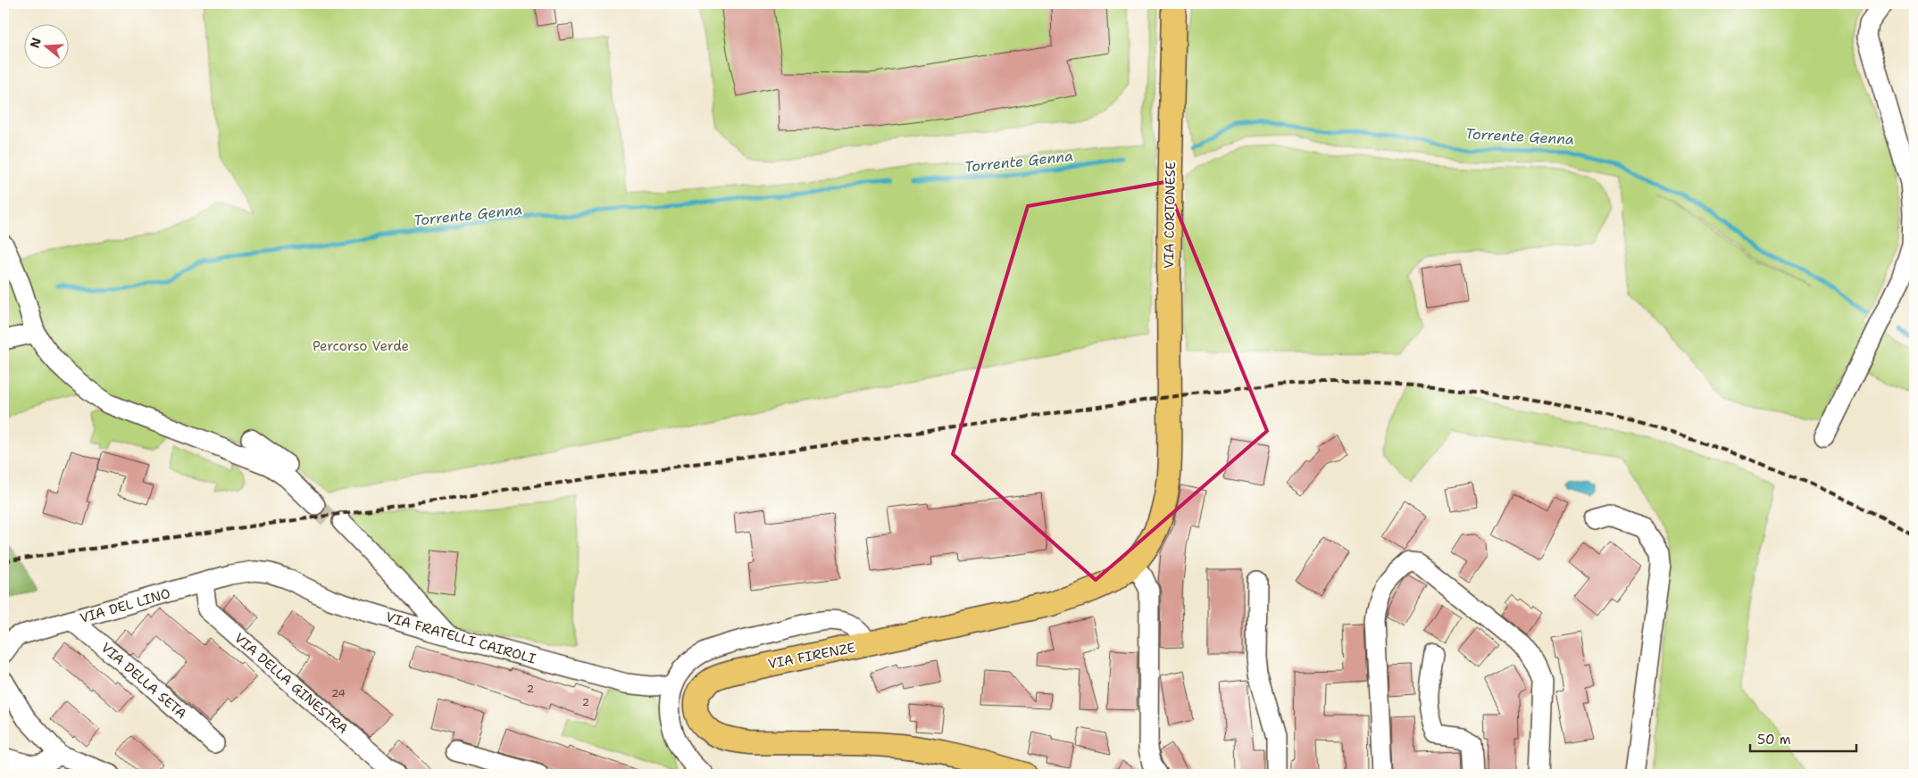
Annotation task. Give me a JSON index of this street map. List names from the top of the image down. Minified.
{"streets":{"main road":["VIA CORTONESE","VIA FIRENZE"],"street":["VIA DEL LINO","VIA FRATELLI CAIROLI","VIA DELLA SETA","VIA DELLA GINESTRA"]},"crossings":[["VIA CORTONESE","VIA FIRENZE"],["VIA DEL LINO","VIA FRATELLI CAIROLI"],["VIA DEL LINO","VIA DELLA SETA"],["VIA DEL LINO","VIA DELLA GINESTRA"]],"water":["Torrente Genna"],"parks":["Percorso Verde"],"house_numbers":["2","24","2"],"scale_bar":"50 m","north":"left"}
